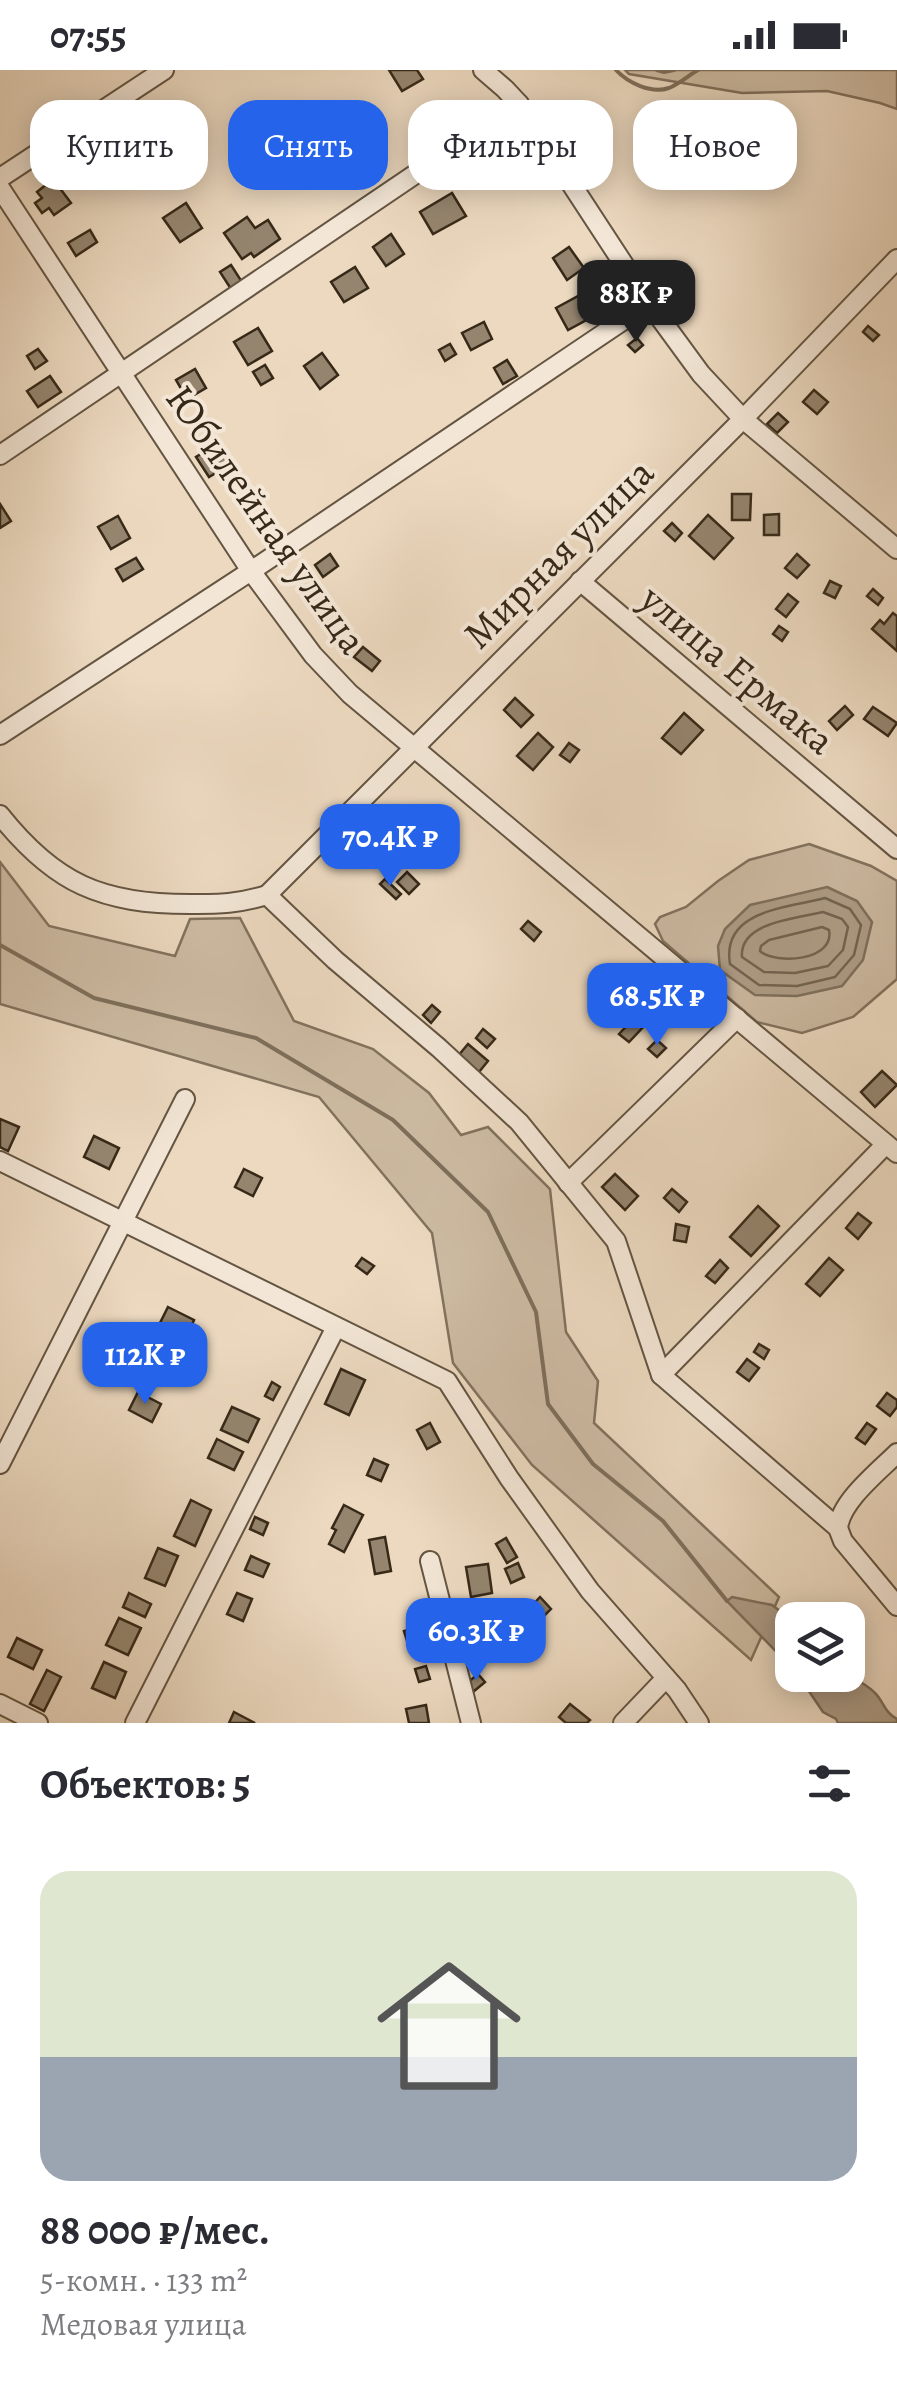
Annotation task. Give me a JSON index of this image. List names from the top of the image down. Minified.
{"streets":{"street":["Юбилейная улица","Мирная улица","улица Ермака"]},"crossings":[["Юбилейная улица","Мирная улица"],["Мирная улица","улица Ермака"]],"page":{"status":"07:55","chip":["Купить","Снять","Фильтры","Новое"],"price":["88K ₽","70.4K ₽","68.5K ₽","112K ₽","60.3K ₽"],"heading":"Объектов: 5","list":[{"name":"88 000 ₽/мес.","note":"5-комн. · 133 m² · Медовая улица"}]}}
